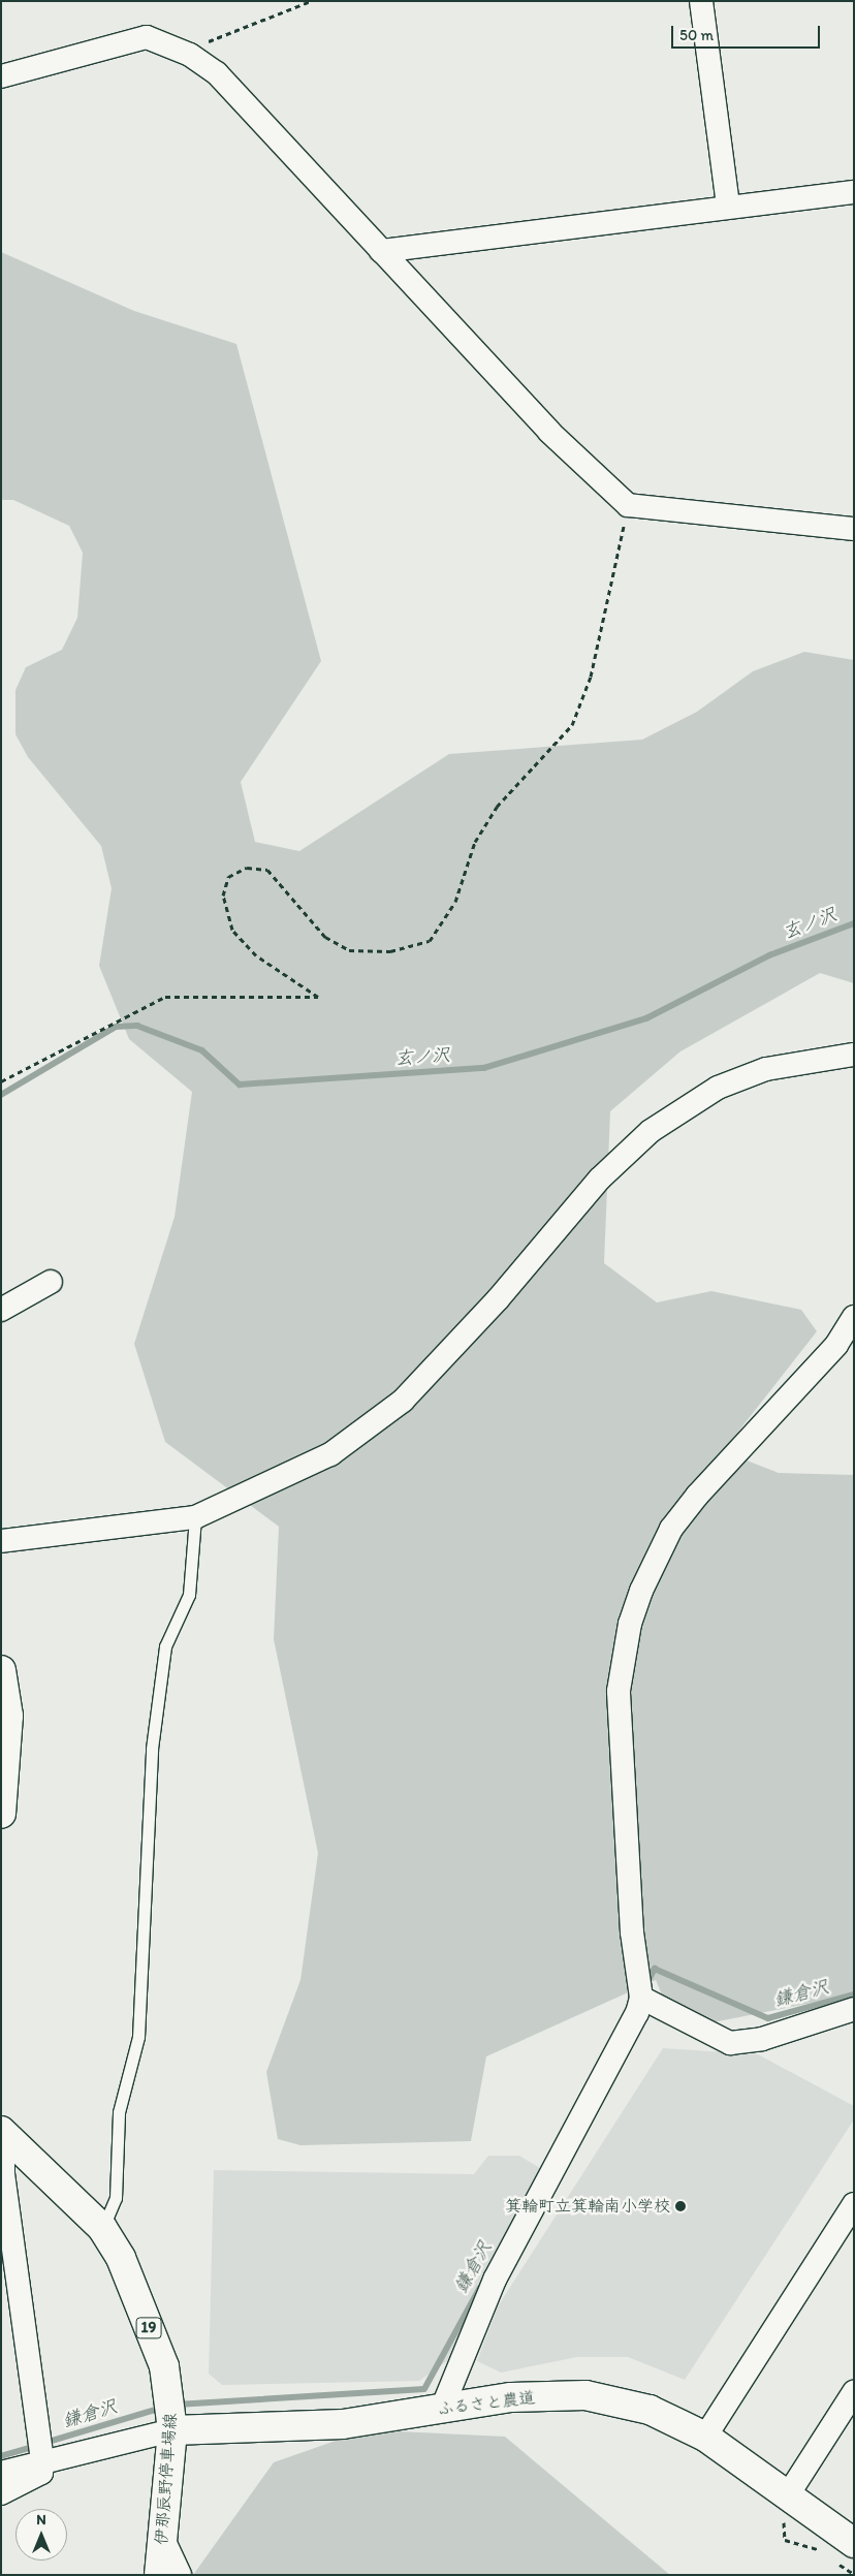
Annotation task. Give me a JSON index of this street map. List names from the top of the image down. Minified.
{"streets":{"street":["19","ふるさと農道","伊那辰野停車場線"]},"crossings":[["ふるさと農道","伊那辰野停車場線"]],"water":["玄ノ沢","鎌倉沢"],"places":["箕輪町立箕輪南小学校"],"scale_bar":"50 m","north":"top"}
